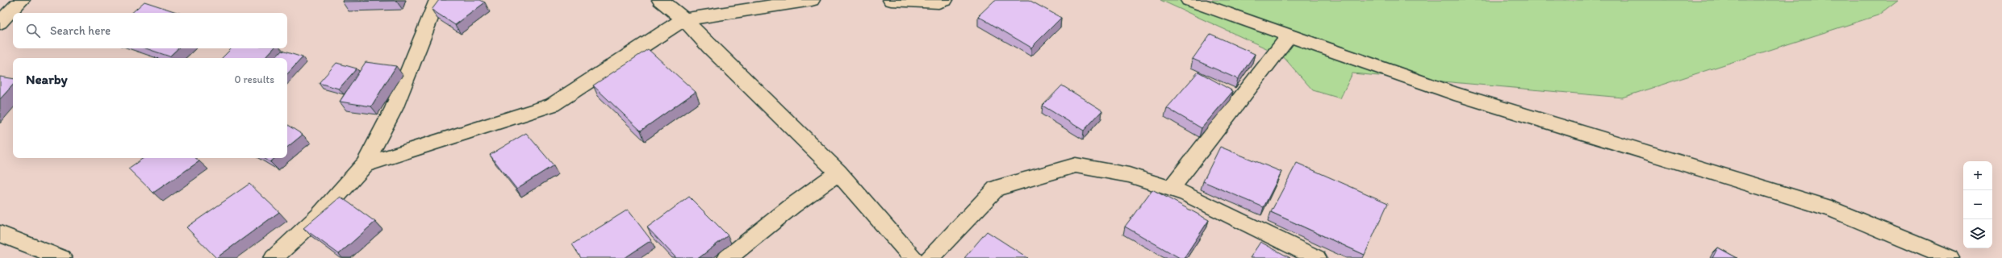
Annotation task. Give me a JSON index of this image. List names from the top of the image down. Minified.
{"page":{"search":"Search here","heading":["Nearby","0 results"],"map_buttons":["+","−"]}}
